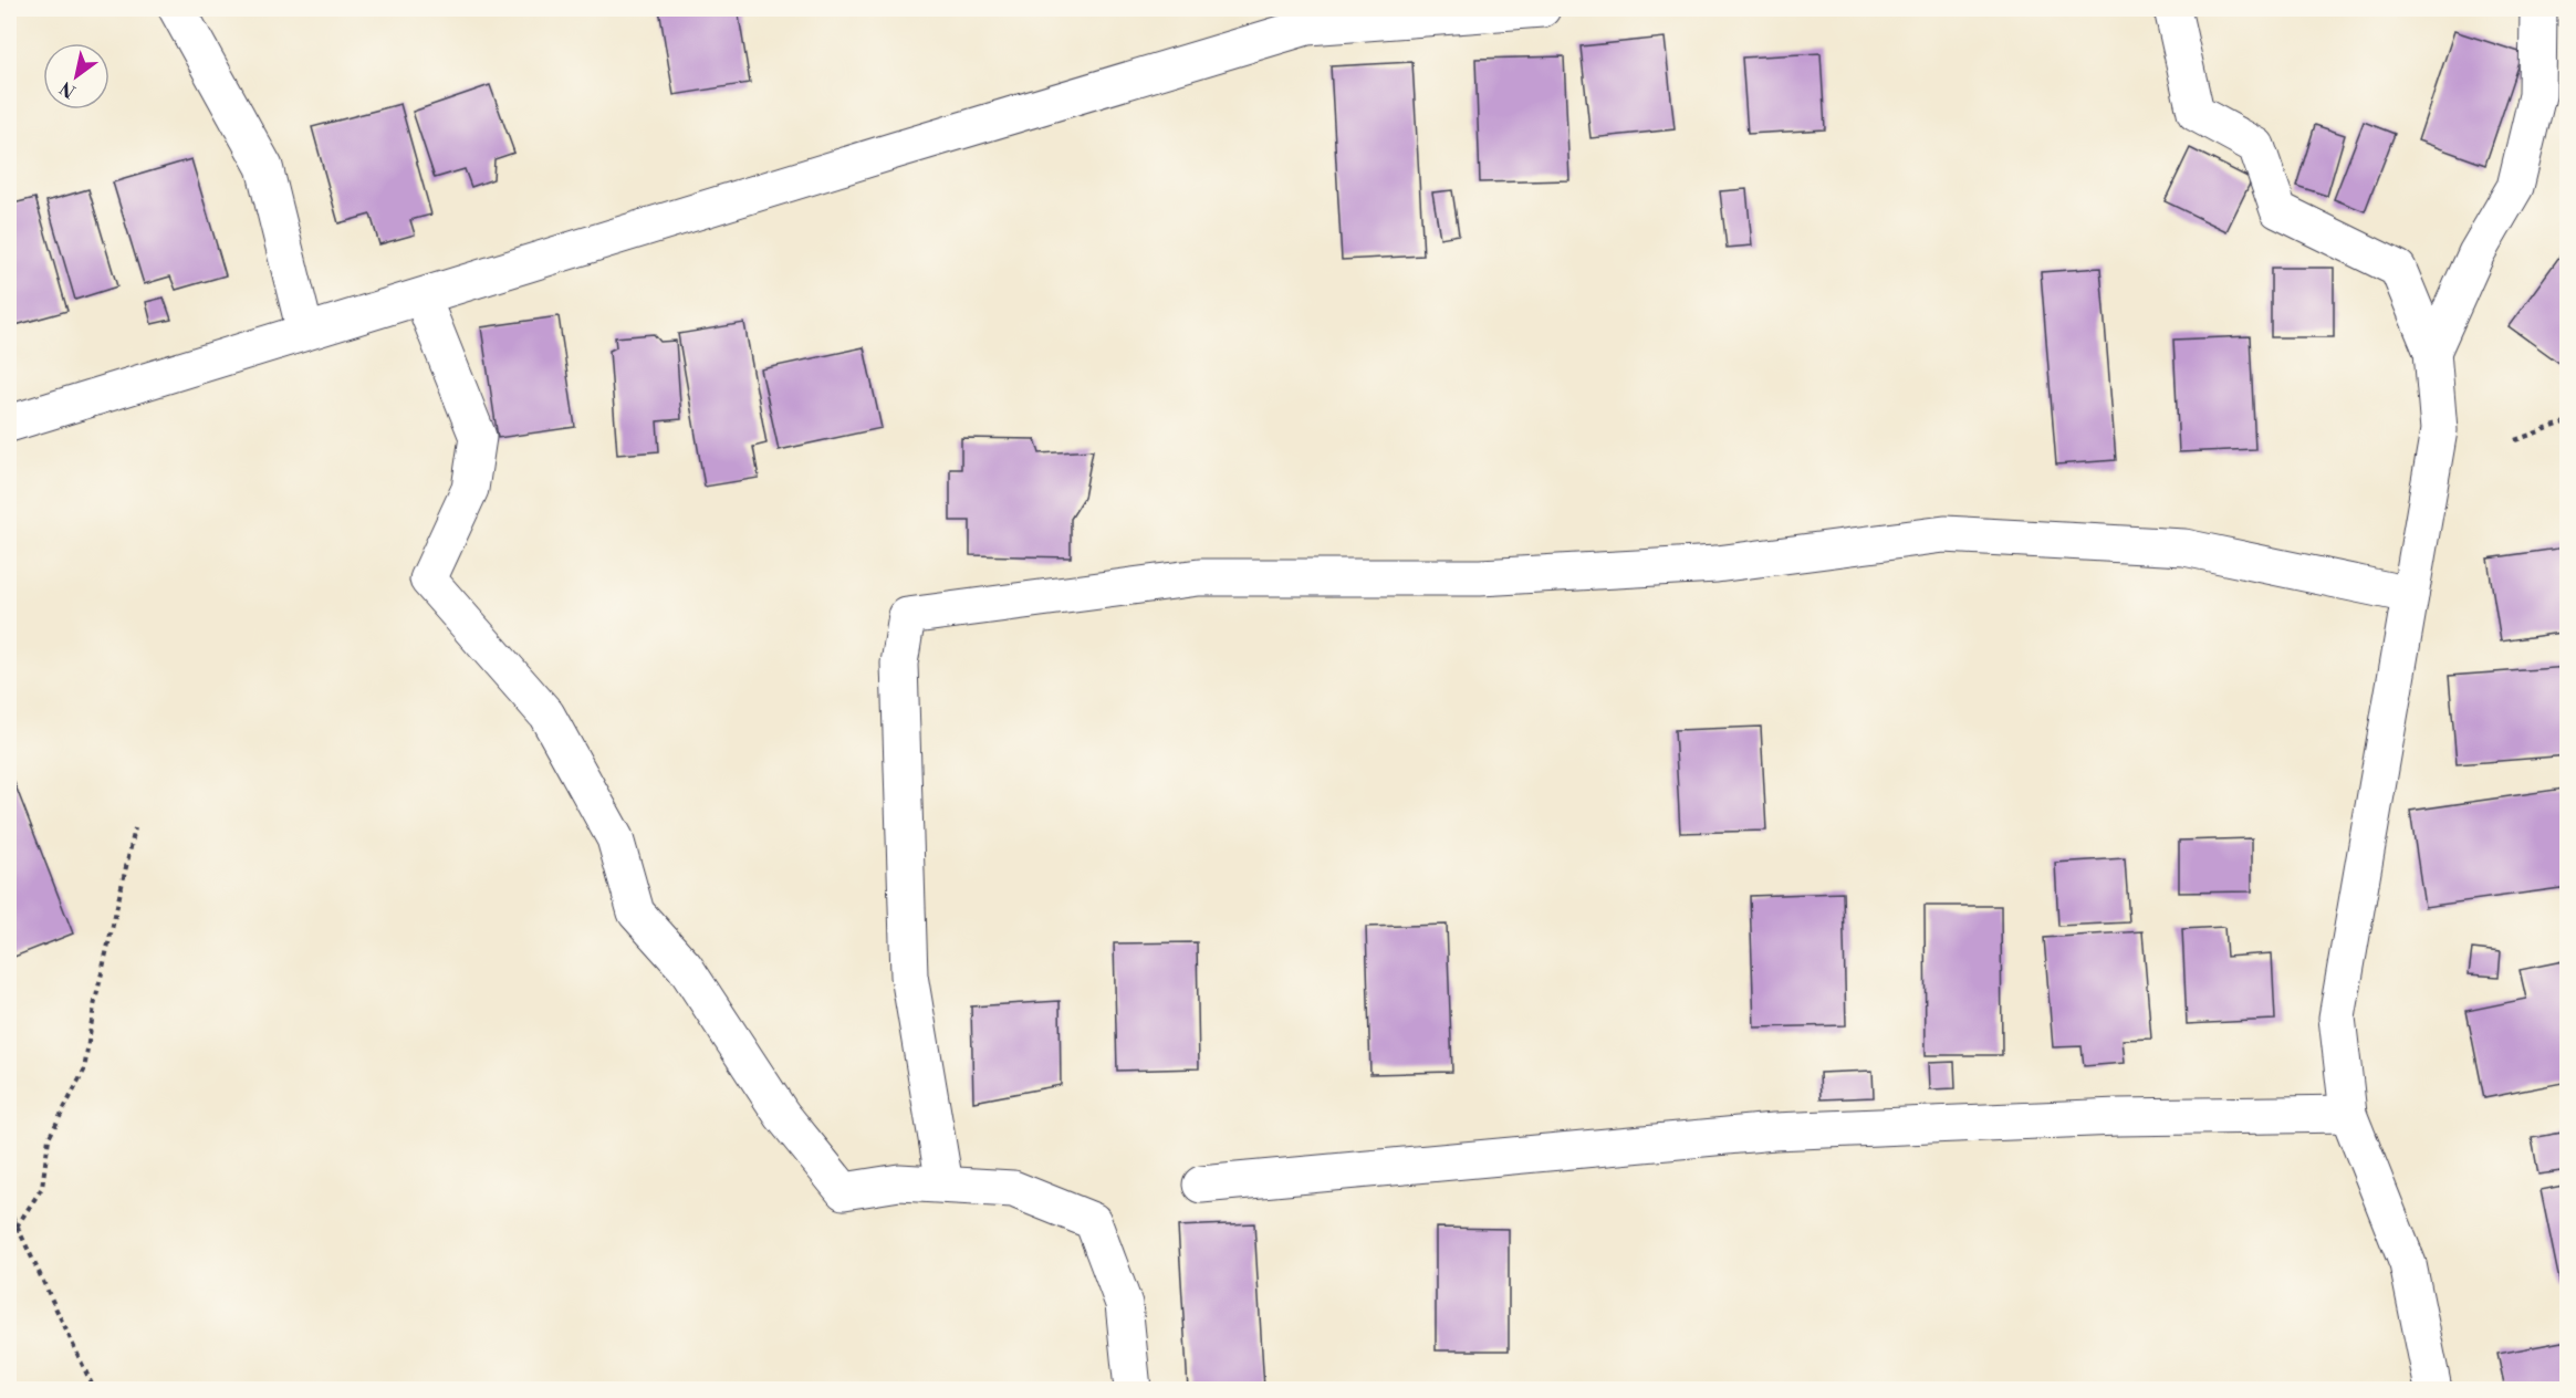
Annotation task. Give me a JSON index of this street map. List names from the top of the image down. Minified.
{"north":"bottom left"}
